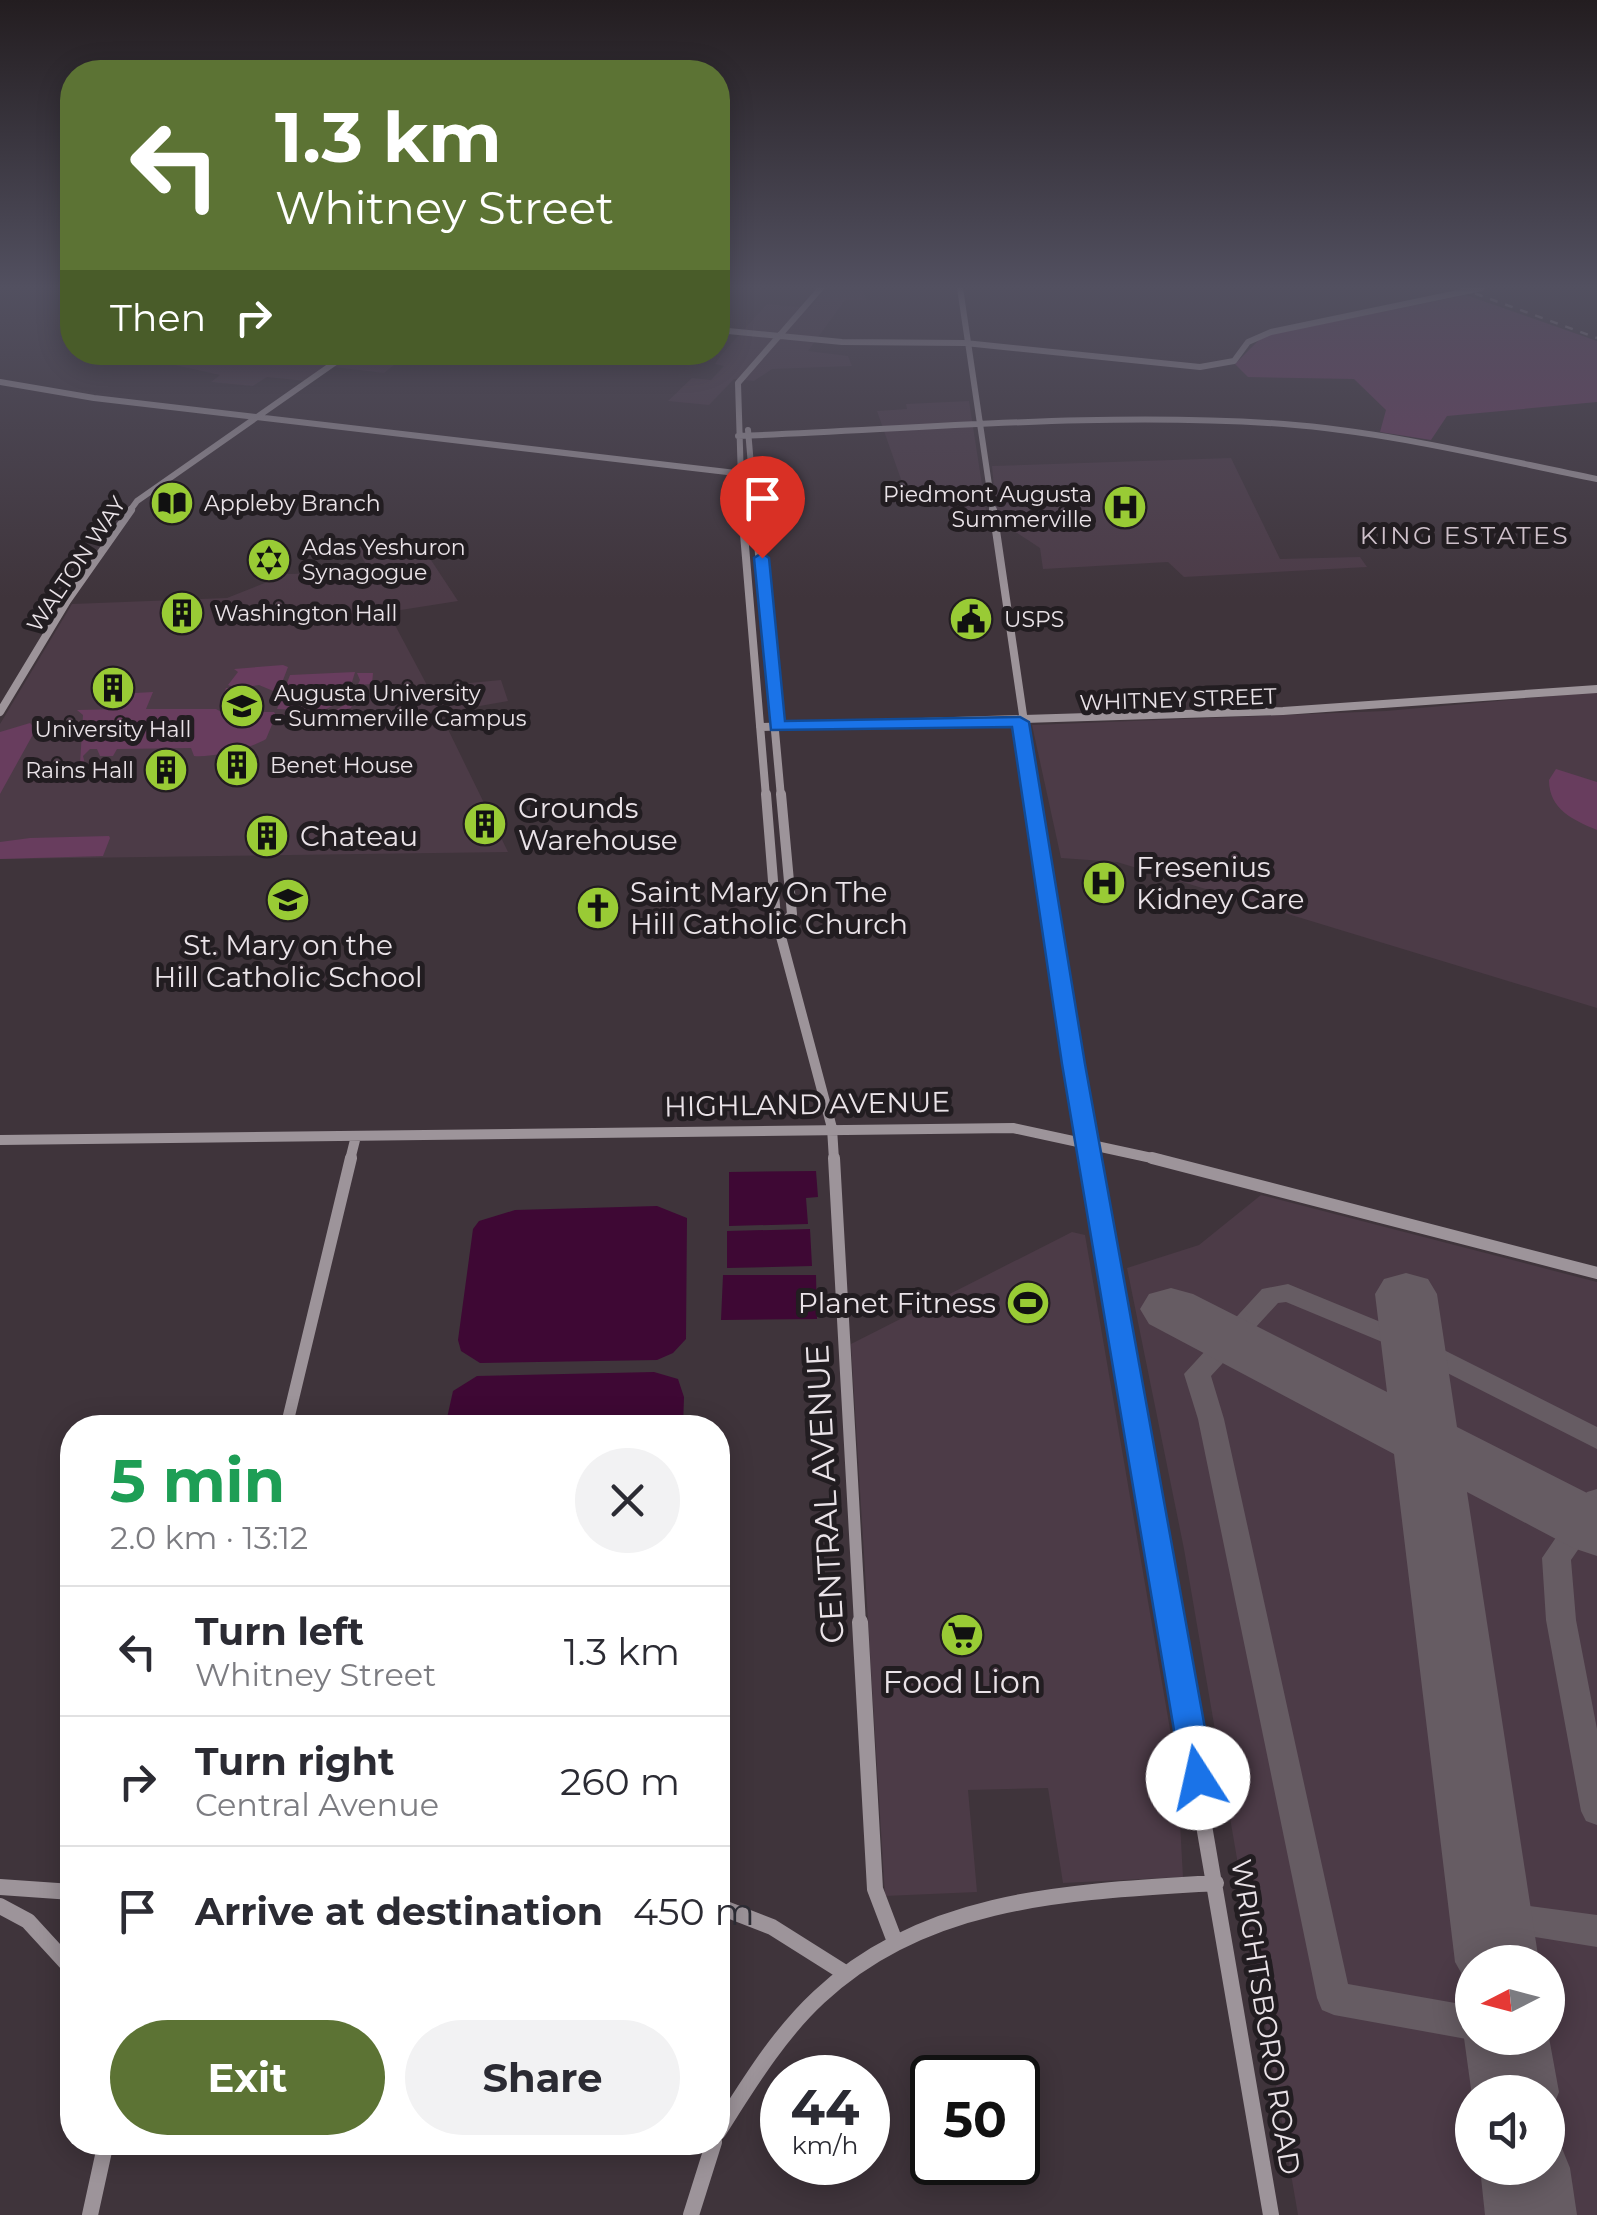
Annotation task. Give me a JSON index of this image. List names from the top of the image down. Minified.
{"streets":{"main road":["WALTON WAY","WHITNEY STREET","HIGHLAND AVENUE","CENTRAL AVENUE","WRIGHTSBORO ROAD"]},"crossings":[["WHITNEY STREET","CENTRAL AVENUE"],["WHITNEY STREET","WRIGHTSBORO ROAD"],["HIGHLAND AVENUE","CENTRAL AVENUE"],["HIGHLAND AVENUE","WRIGHTSBORO ROAD"]],"districts":["KING ESTATES"],"places":{"library":["Appleby Branch"],"hospital":["Piedmont Augusta Summerville","Fresenius Kidney Care"],"synagogue":["Adas Yeshuron Synagogue"],"building":["Washington Hall","University Hall","Benet House","Rains Hall","Grounds Warehouse","Chateau"],"public building":["USPS"],"school or university":["Augusta University - Summerville Campus","St. Mary on the Hill Catholic School"],"church":["Saint Mary On The Hill Catholic Church"],"sports":["Planet Fitness"],"supermarket":["Food Lion"]},"north":"left","page":{"turn":["1.3 km","Whitney Street"],"then":"Then","heading":["5 min","2.0 km · 13:12"],"list":[{"name":"Turn left","note":"Whitney Street","value":"1.3 km"},{"name":"Turn right","note":"Central Avenue","value":"260 m"},{"name":"Arrive at destination","value":"450 m"}],"buttons":["Exit","Share"],"speed":"44 km/h","limit":"50"}}
